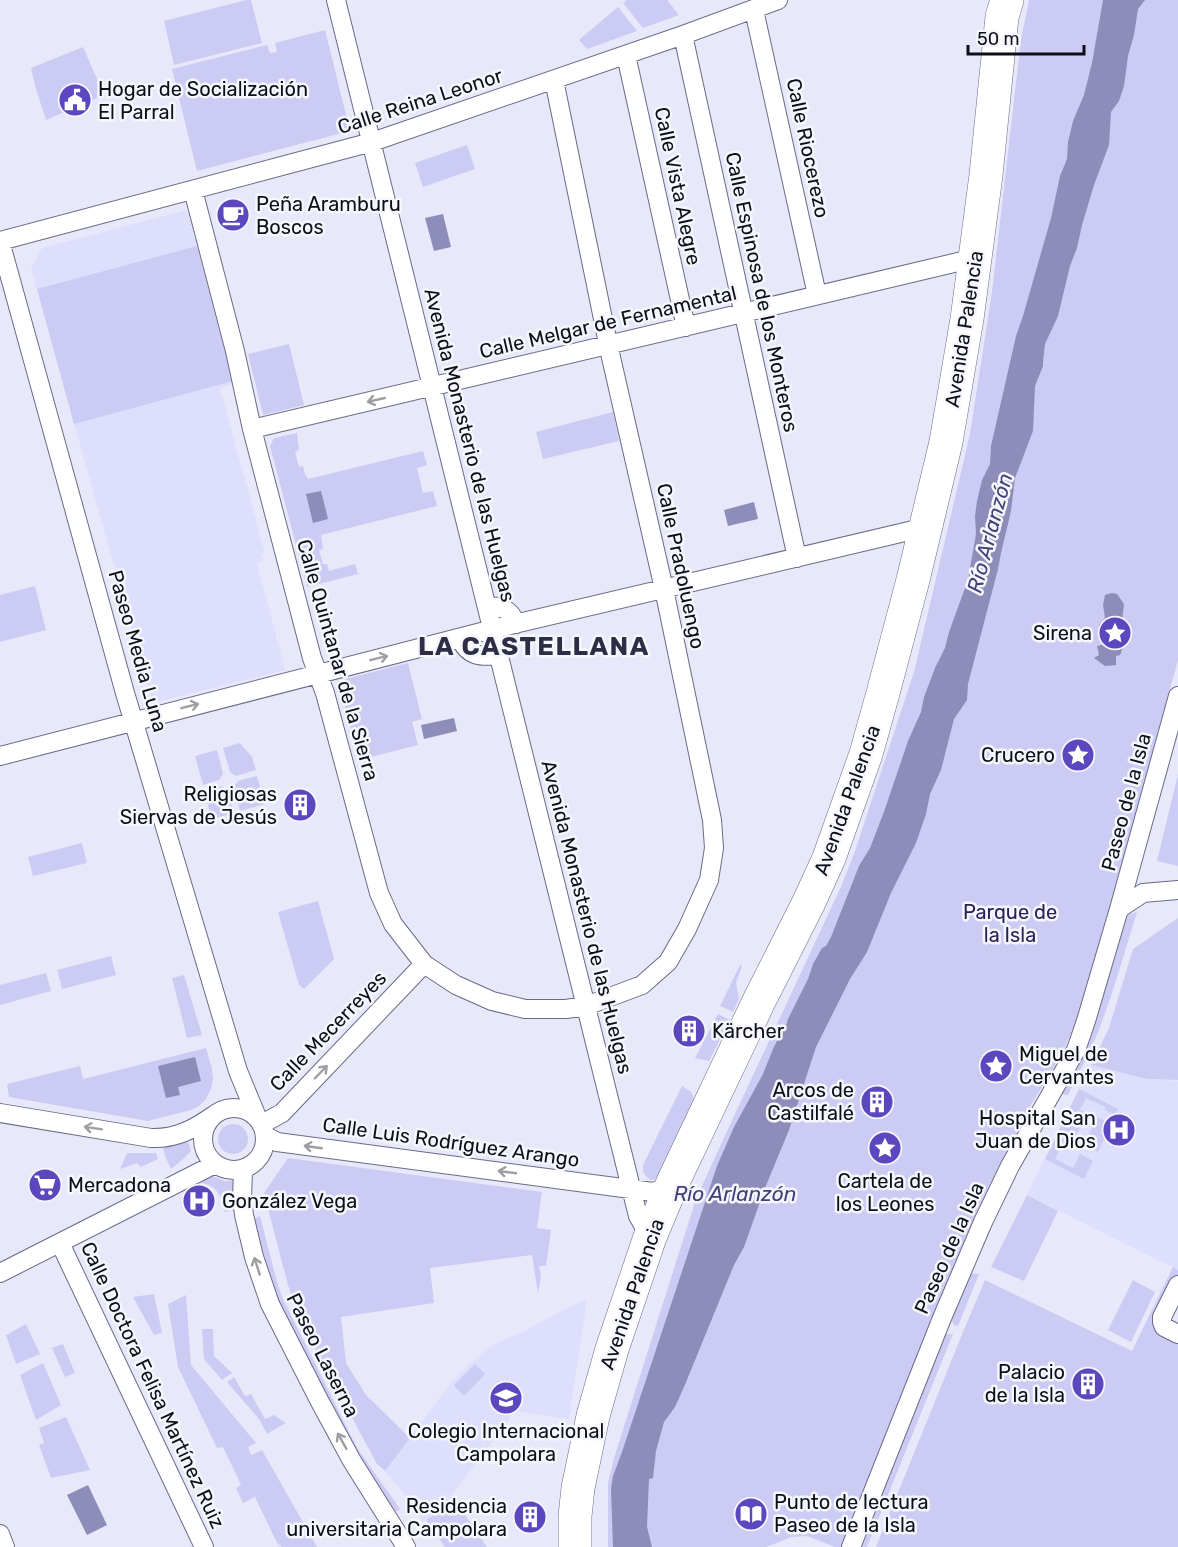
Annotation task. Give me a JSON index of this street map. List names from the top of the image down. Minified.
{"streets":{"highway":["Avenida Palencia"],"street":["Calle Reina Leonor","Calle Riocerezo","Calle Vista Alegre","Calle Espinosa de los Monteros","Calle Melgar de Fernamental","Avenida Monasterio de las Huelgas","Calle Pradoluengo","Paseo Media Luna","Calle Quintanar de la Sierra","Paseo de la Isla","Calle Mecerreyes","Calle Luis Rodríguez Arango","Paseo Laserna","Calle Doctora Felisa Martínez Ruiz"]},"crossings":[["Calle Reina Leonor","Calle Riocerezo"],["Calle Reina Leonor","Calle Vista Alegre"],["Calle Reina Leonor","Calle Espinosa de los Monteros"],["Calle Reina Leonor","Avenida Monasterio de las Huelgas"],["Calle Reina Leonor","Calle Pradoluengo"],["Calle Reina Leonor","Paseo Media Luna"],["Calle Reina Leonor","Calle Quintanar de la Sierra"],["Calle Riocerezo","Calle Melgar de Fernamental"],["Calle Vista Alegre","Calle Melgar de Fernamental"],["Calle Espinosa de los Monteros","Calle Melgar de Fernamental"],["Calle Melgar de Fernamental","Avenida Palencia"],["Calle Melgar de Fernamental","Avenida Monasterio de las Huelgas"],["Calle Melgar de Fernamental","Calle Pradoluengo"],["Calle Melgar de Fernamental","Calle Quintanar de la Sierra"],["Avenida Palencia","Avenida Monasterio de las Huelgas"],["Avenida Palencia","Calle Luis Rodríguez Arango"],["Avenida Monasterio de las Huelgas","Calle Pradoluengo"],["Avenida Monasterio de las Huelgas","Calle Quintanar de la Sierra"],["Avenida Monasterio de las Huelgas","Calle Luis Rodríguez Arango"],["Calle Pradoluengo","Calle Quintanar de la Sierra"],["Paseo Media Luna","Calle Mecerreyes"],["Paseo Media Luna","Calle Luis Rodríguez Arango"],["Paseo Media Luna","Paseo Laserna"],["Calle Quintanar de la Sierra","Calle Mecerreyes"],["Calle Mecerreyes","Calle Luis Rodríguez Arango"],["Calle Mecerreyes","Paseo Laserna"],["Calle Luis Rodríguez Arango","Paseo Laserna"]],"one_way":["Calle Mecerreyes","Calle Luis Rodríguez Arango","Paseo Laserna"],"districts":["LA CASTELLANA"],"water":["Río Arlanzón"],"parks":["Parque de la Isla"],"places":{"public building":["Hogar de Socialización El Parral"],"cafe":["Peña Aramburu Boscos"],"place":["Sirena","Crucero","Miguel de Cervantes","Cartela de los Leones"],"building":["Religiosas Siervas de Jesús","Kärcher","Arcos de Castilfalé","Palacio de la Isla","Residencia universitaria Campolara"],"hospital":["Hospital San Juan de Dios","González Vega"],"supermarket":["Mercadona"],"school or university":["Colegio Internacional Campolara"],"library":["Punto de lectura Paseo de la Isla"]},"scale_bar":"50 m"}
